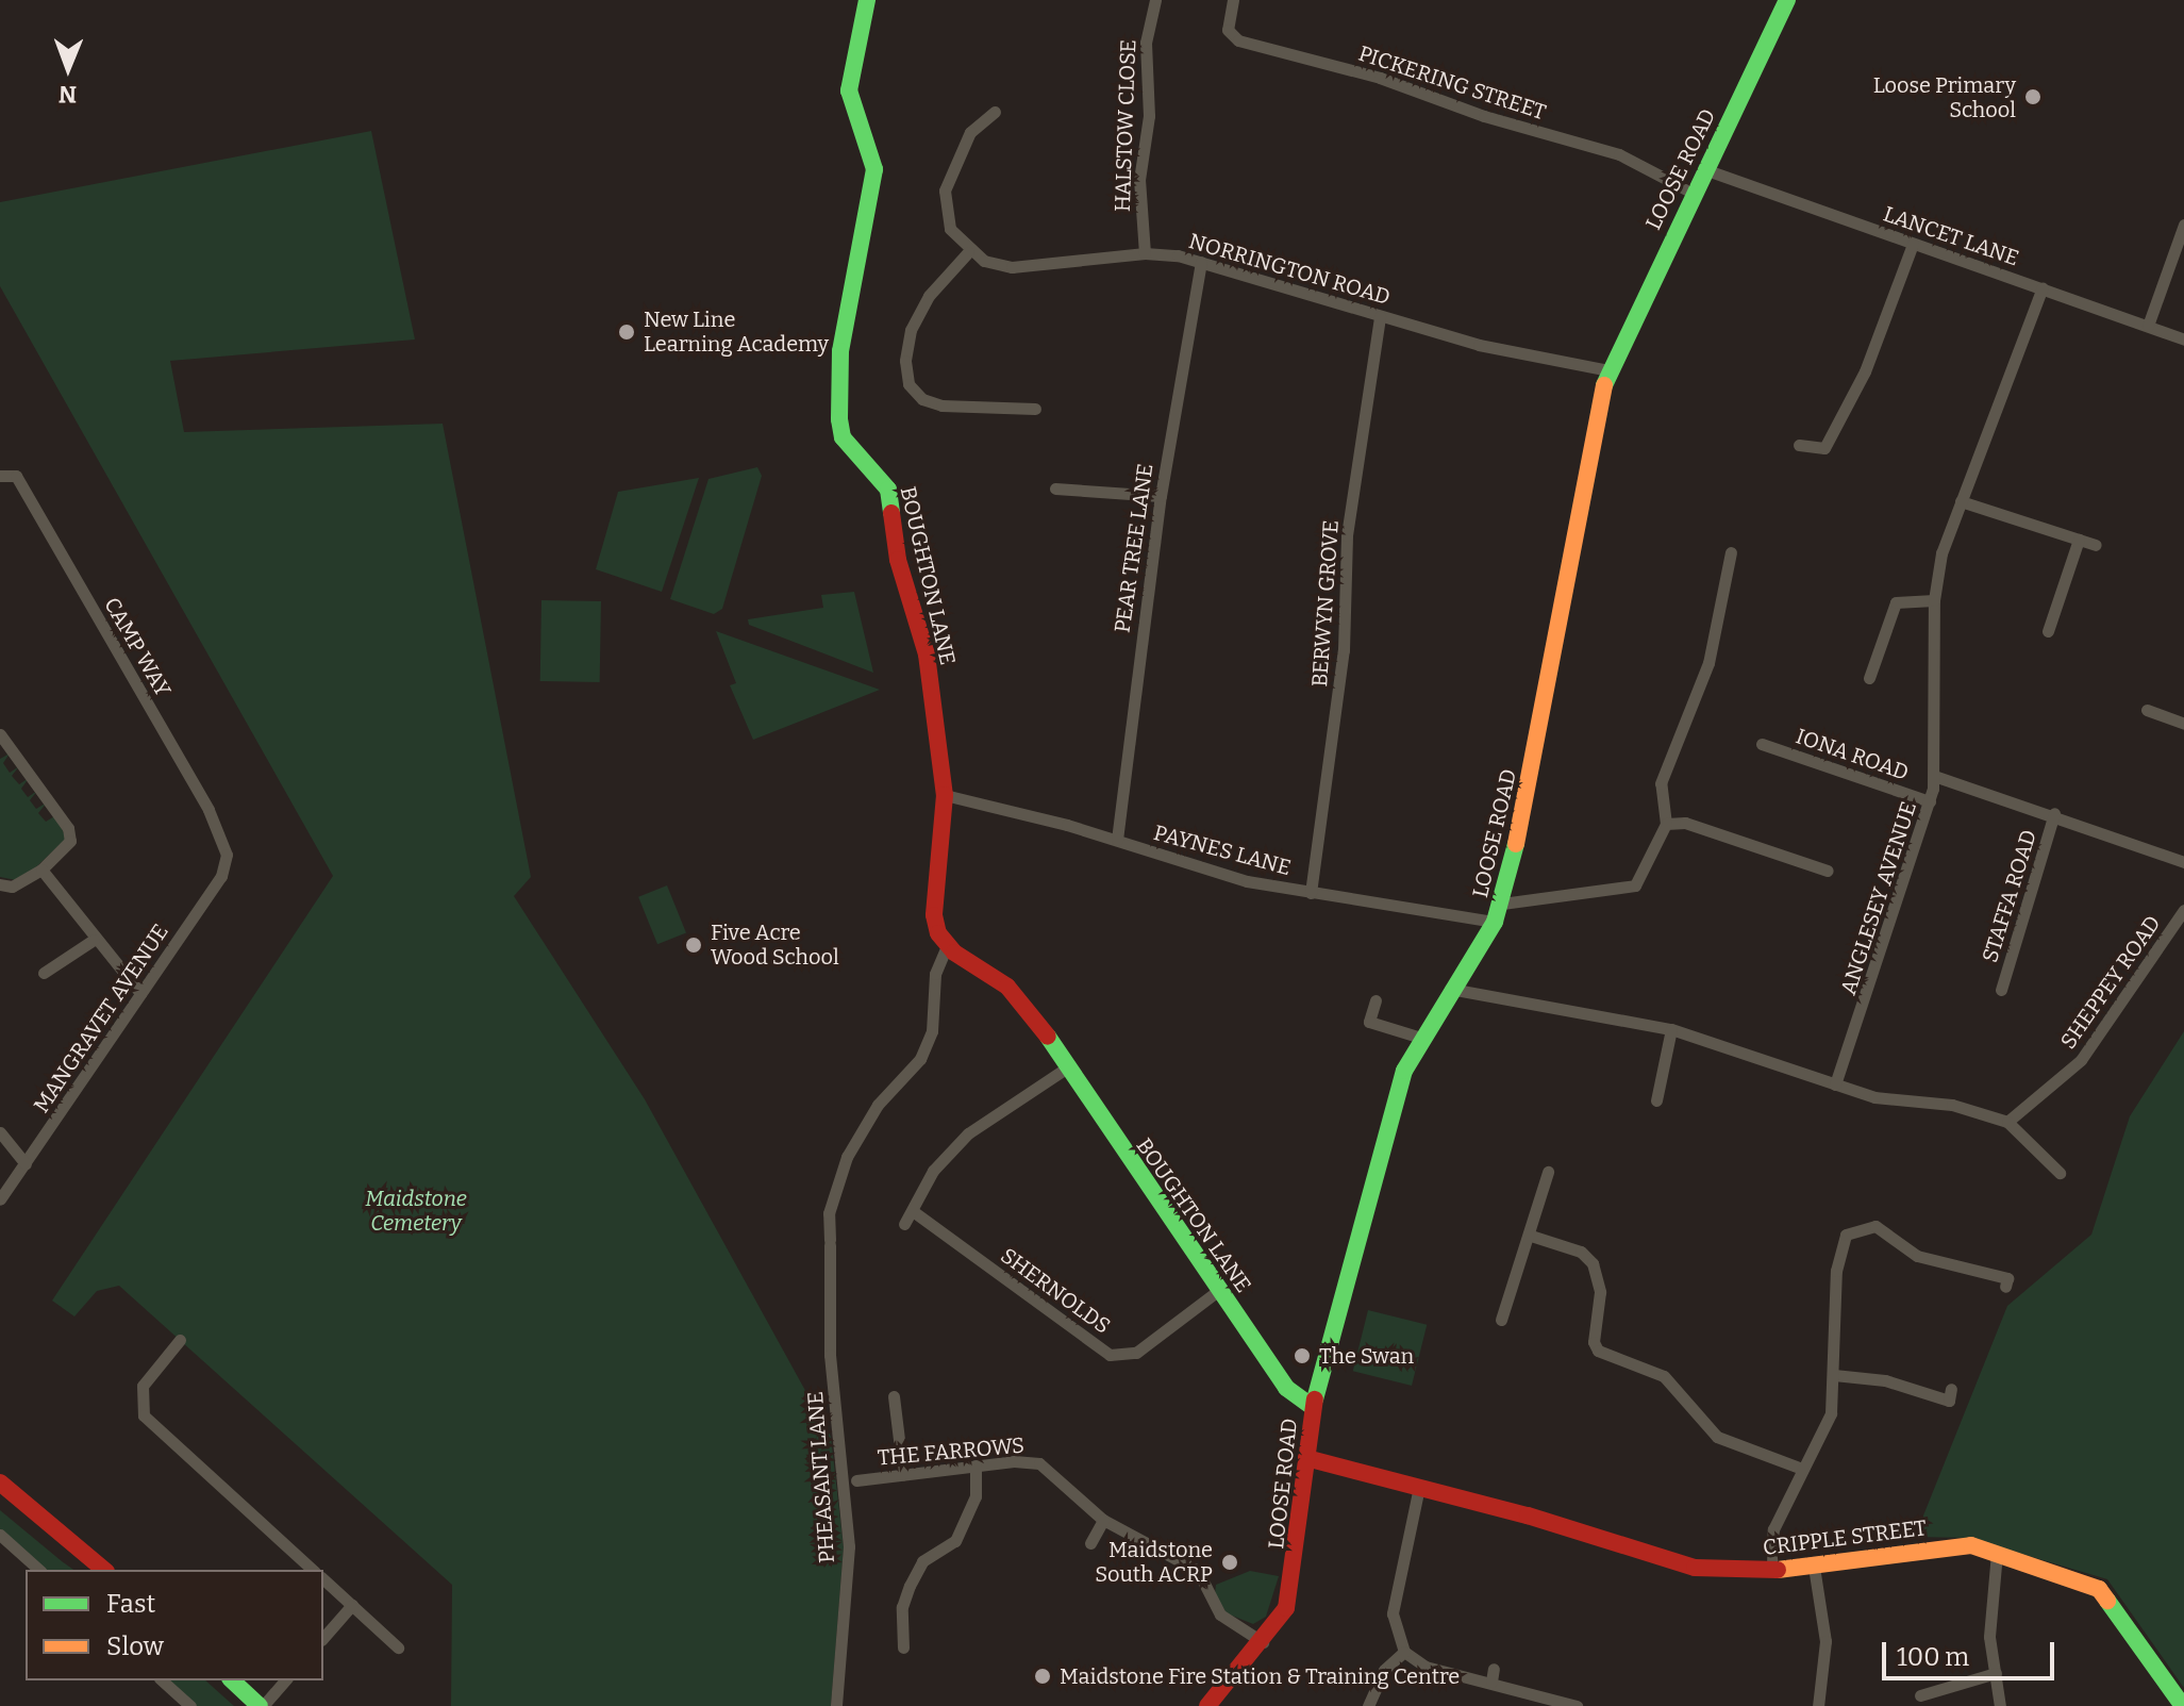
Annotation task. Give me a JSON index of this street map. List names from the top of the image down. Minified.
{"streets":{"main road":["LOOSE ROAD","BOUGHTON LANE","CRIPPLE STREET"],"street":["PICKERING STREET","HALSTOW CLOSE","LANCET LANE","NORRINGTON ROAD","PEAR TREE LANE","BERWYN GROVE","CAMP WAY","IONA ROAD","PAYNES LANE","STAFFA ROAD","ANGLESEY AVENUE","SHEPPEY ROAD","MANGRAVET AVENUE","SHERNOLDS","THE FARROWS","PHEASANT LANE"]},"crossings":[["PICKERING STREET","LOOSE ROAD"],["HALSTOW CLOSE","NORRINGTON ROAD"],["LOOSE ROAD","LANCET LANE"],["LOOSE ROAD","NORRINGTON ROAD"],["LOOSE ROAD","BOUGHTON LANE"],["LOOSE ROAD","PAYNES LANE"],["LOOSE ROAD","THE FARROWS"],["LOOSE ROAD","CRIPPLE STREET"],["LANCET LANE","ANGLESEY AVENUE"],["NORRINGTON ROAD","PEAR TREE LANE"],["NORRINGTON ROAD","BERWYN GROVE"],["PEAR TREE LANE","PAYNES LANE"],["BOUGHTON LANE","PAYNES LANE"],["BOUGHTON LANE","SHERNOLDS"],["BOUGHTON LANE","PHEASANT LANE"],["BERWYN GROVE","PAYNES LANE"],["CAMP WAY","MANGRAVET AVENUE"],["IONA ROAD","ANGLESEY AVENUE"]],"parks":["Maidstone Cemetery"],"places":["Loose Primary School","New Line Learning Academy","Five Acre Wood School","The Swan","Maidstone South ACRP","Maidstone Fire Station & Training Centre"],"legend":["Fast","Slow"],"scale_bar":"100 m","north":"bottom"}
